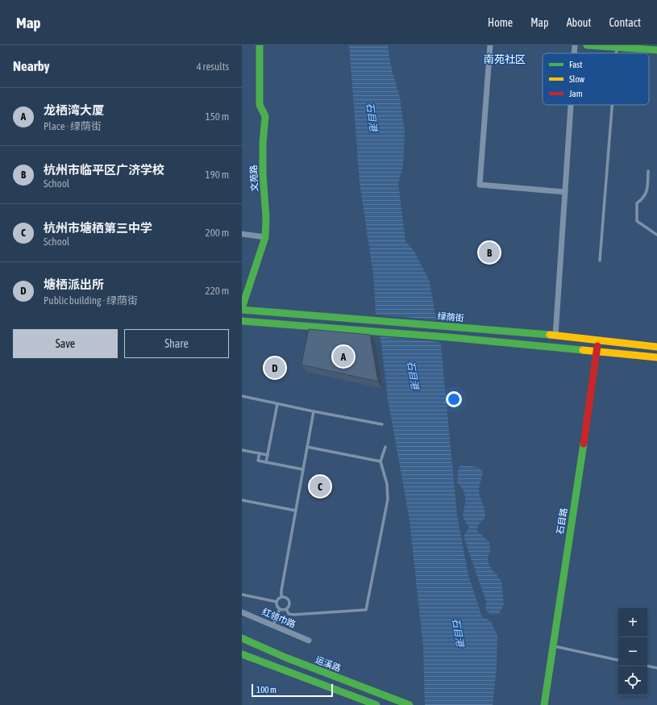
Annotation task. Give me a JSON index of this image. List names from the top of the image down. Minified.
{"streets":{"main road":["文苑路","绿荫街","石目路","运溪路"],"street":["红领巾路"]},"crossings":[["文苑路","绿荫街"],["绿荫街","石目路"]],"districts":["南苑社区"],"water":["石目港"],"legend":["Fast","Slow","Jam"],"scale_bar":"100 m","page":{"header":"Map","nav":["Home","Map","About","Contact"],"heading":["Nearby","4 results"],"list":[{"mark":"A","name":"龙栖湾大厦","note":"Place · 绿荫街","value":"150 m"},{"mark":"B","name":"杭州市临平区广济学校","note":"School","value":"190 m"},{"mark":"C","name":"杭州市塘栖第三中学","note":"School","value":"200 m"},{"mark":"D","name":"塘栖派出所","note":"Public building · 绿荫街","value":"220 m"}],"pins":["B","A","D","C"],"buttons":["Save","Share"],"map_buttons":["+","−"],"scale":"100 m"}}
